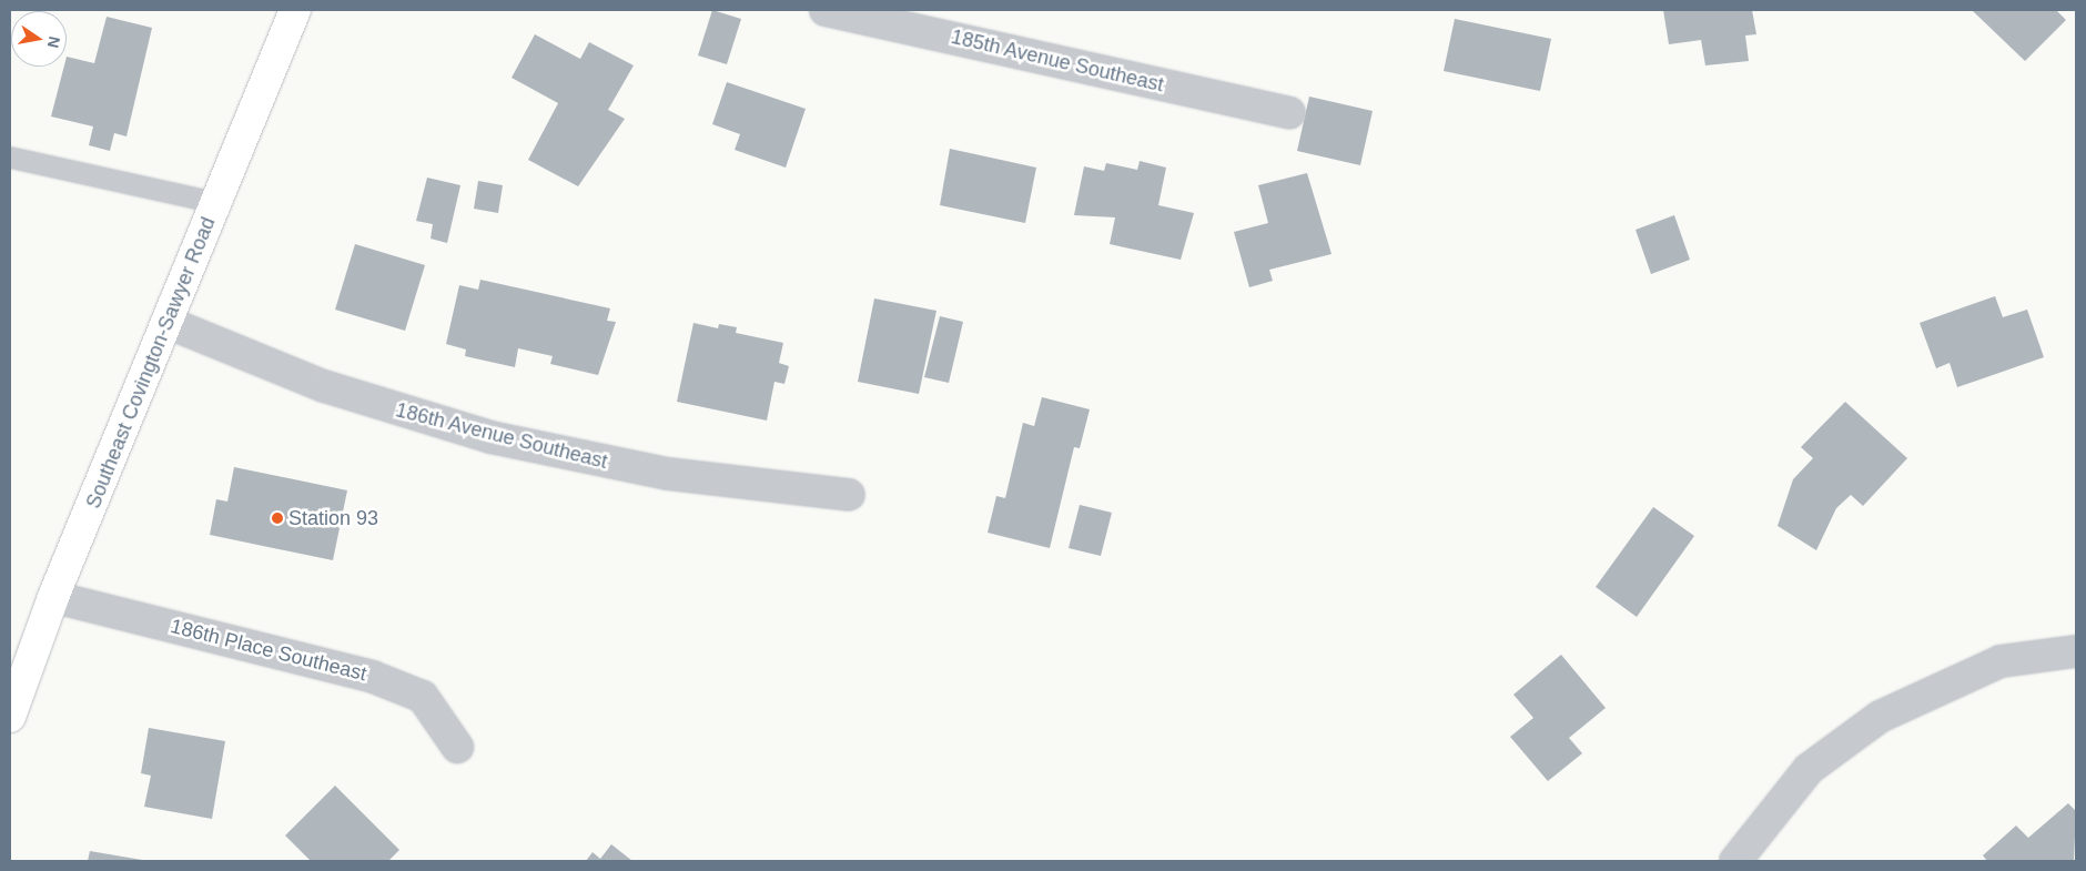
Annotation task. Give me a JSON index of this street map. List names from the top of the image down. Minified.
{"streets":{"street":["185th Avenue Southeast","Southeast Covington-Sawyer Road","186th Avenue Southeast","186th Place Southeast"]},"crossings":[["Southeast Covington-Sawyer Road","186th Avenue Southeast"],["Southeast Covington-Sawyer Road","186th Place Southeast"]],"places":["Station 93"],"north":"right"}
